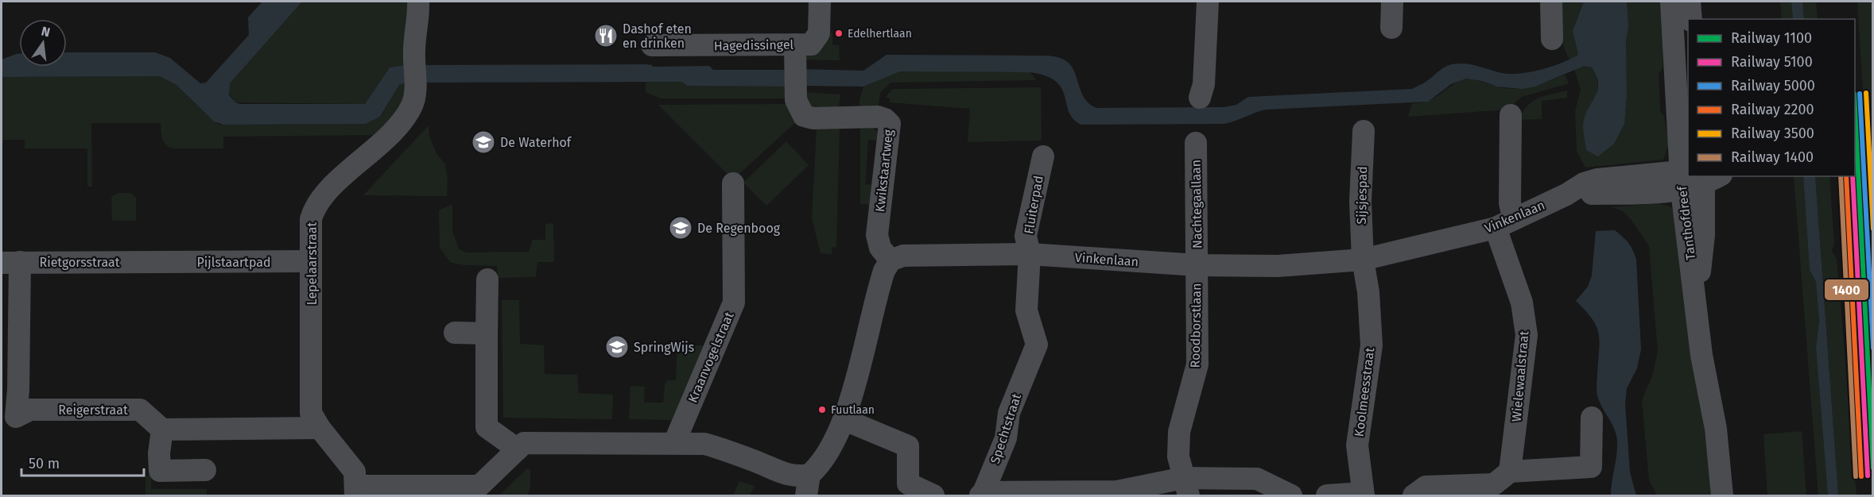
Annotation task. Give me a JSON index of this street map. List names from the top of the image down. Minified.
{"streets":{"street":["Hagedissingel","Kwikstaartweg","Sijsjespad","Nachtegaallaan","Fluiterpad","Vinkenlaan","Tanthofdreef","Rietgorsstraat","Pijlstaartpad","Lepelaarstraat","Roodborstlaan","Kraanvogelstraat","Wielewaalstraat","Koolmeesstraat","Reigerstraat","Spechtstraat"]},"crossings":[["Hagedissingel","Kwikstaartweg"],["Kwikstaartweg","Vinkenlaan"],["Sijsjespad","Vinkenlaan"],["Sijsjespad","Koolmeesstraat"],["Nachtegaallaan","Vinkenlaan"],["Nachtegaallaan","Roodborstlaan"],["Fluiterpad","Vinkenlaan"],["Fluiterpad","Spechtstraat"],["Vinkenlaan","Tanthofdreef"],["Vinkenlaan","Roodborstlaan"],["Vinkenlaan","Wielewaalstraat"],["Vinkenlaan","Koolmeesstraat"],["Vinkenlaan","Spechtstraat"],["Rietgorsstraat","Pijlstaartpad"],["Rietgorsstraat","Reigerstraat"],["Pijlstaartpad","Lepelaarstraat"]],"places":{"other":["Edelhertlaan","Fuutlaan"],"restaurant":["Dashof eten en drinken"],"school or university":["De Waterhof","De Regenboog","SpringWijs"]},"lines":["rail line 3500","rail line 5000","rail line 1100","rail line 5100","rail line 2200","rail line 1400"],"legend":["Railway 1100","Railway 5100","Railway 5000","Railway 2200","Railway 3500","Railway 1400"],"scale_bar":"50 m","north":"top"}
